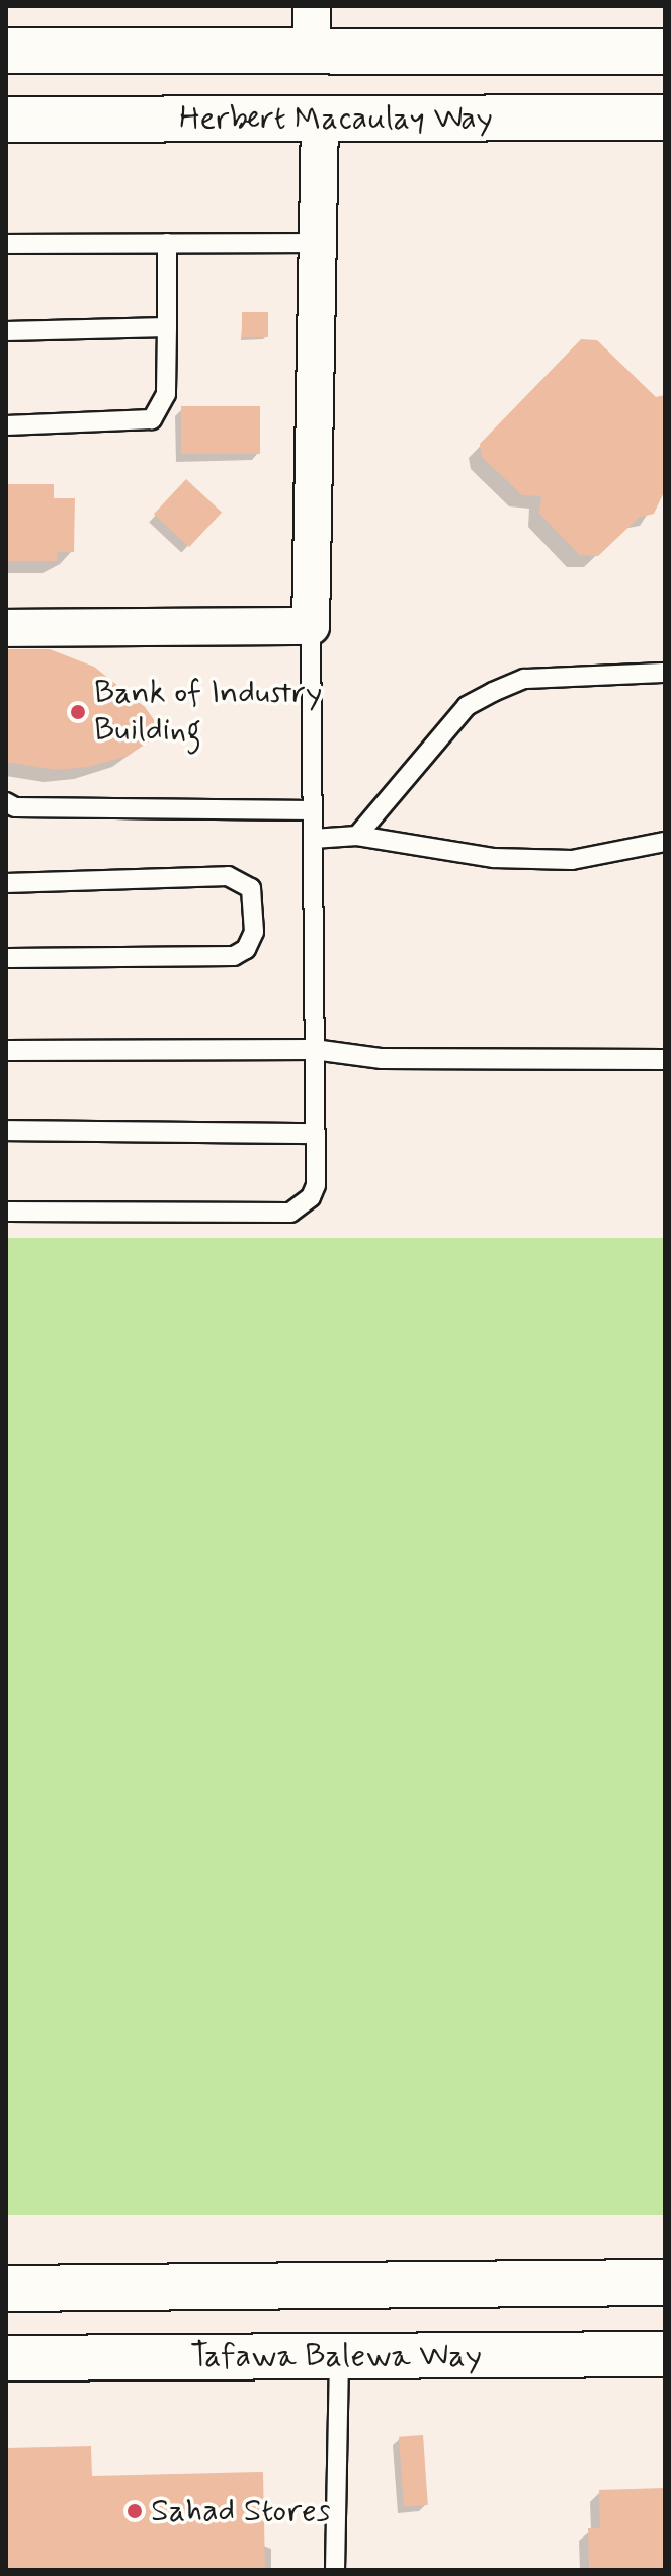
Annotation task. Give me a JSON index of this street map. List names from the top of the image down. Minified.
{"streets":{"main road":["Herbert Macaulay Way","Tafawa Balewa Way"]},"places":["Bank of Industry Building","Sahad Stores"]}
